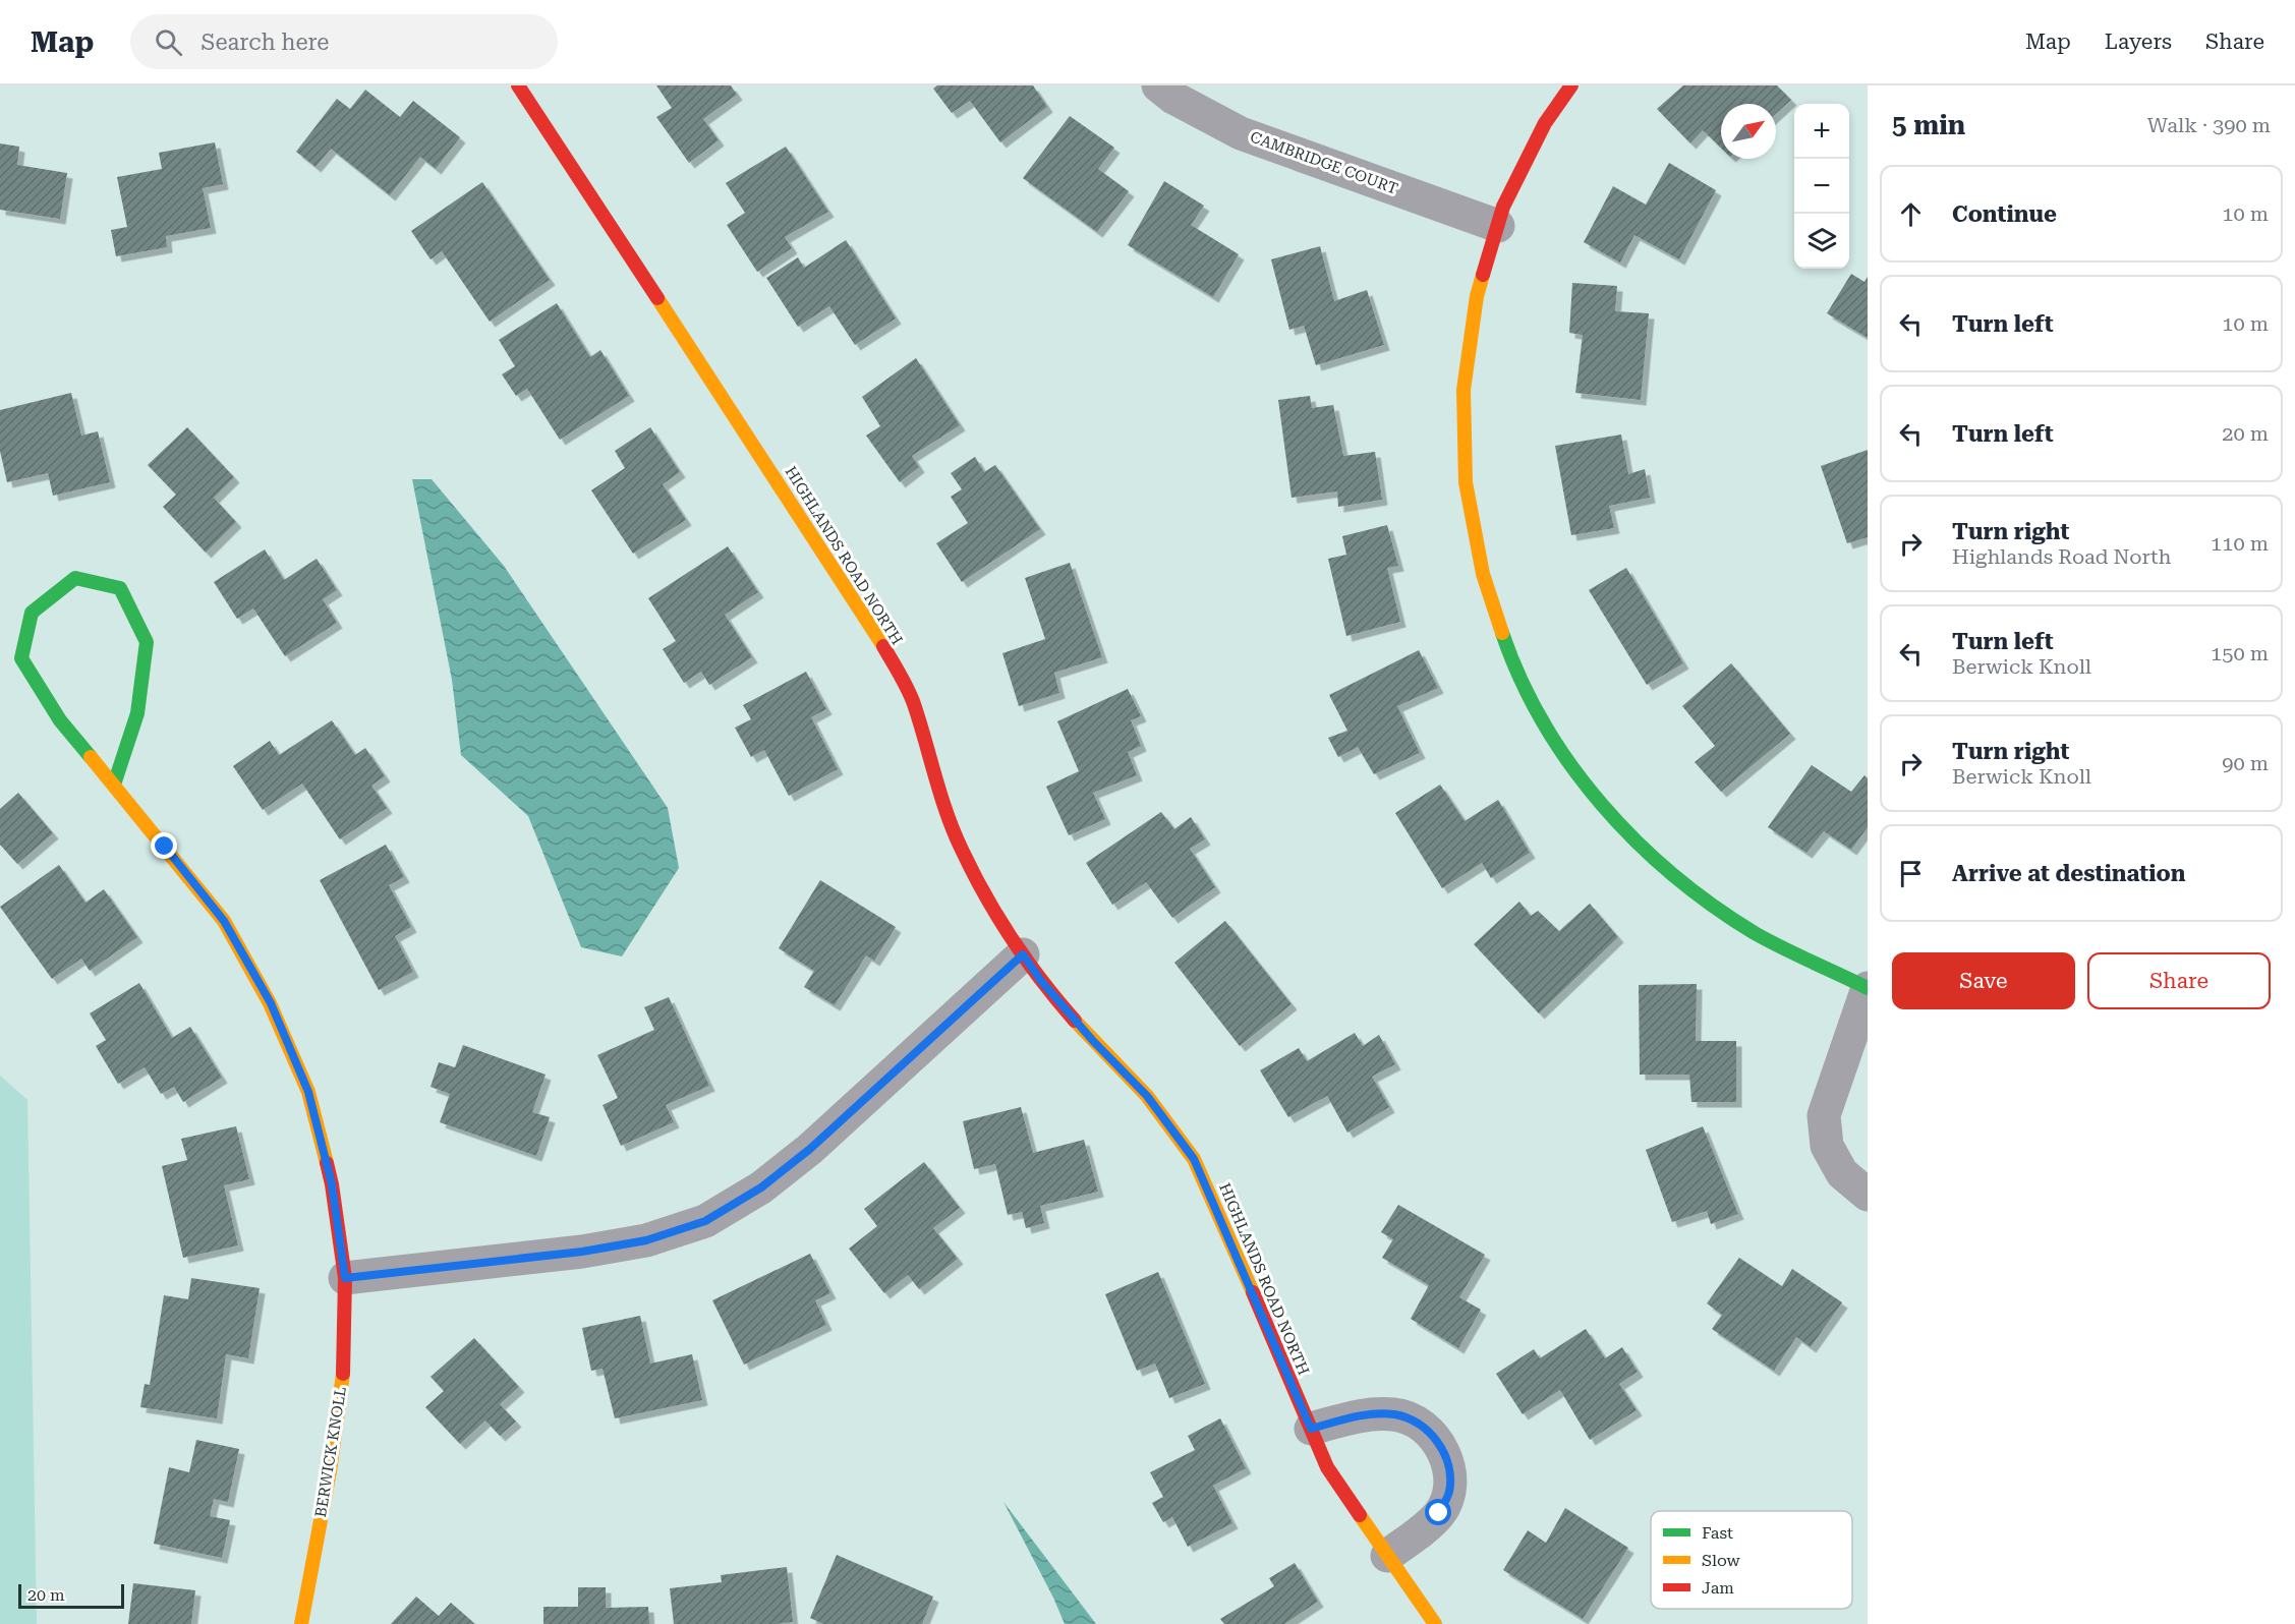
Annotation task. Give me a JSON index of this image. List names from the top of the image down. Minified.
{"streets":{"street":["CAMBRIDGE COURT","HIGHLANDS ROAD NORTH","BERWICK KNOLL"]},"legend":["Fast","Slow","Jam"],"scale_bar":"20 m","north":"top right","page":{"header":"Map","search":"Search here","nav":["Map","Layers","Share"],"heading":["5 min","Walk · 390 m"],"map_buttons":["+","−"],"list":[["Continue","10 m"],["Turn left","10 m"],["Turn left","20 m"],["Turn right","Highlands Road North","110 m"],["Turn left","Berwick Knoll","150 m"],["Turn right","Berwick Knoll","90 m"],"Arrive at destination"],"buttons":["Save","Share"],"scale":"20 m"}}
